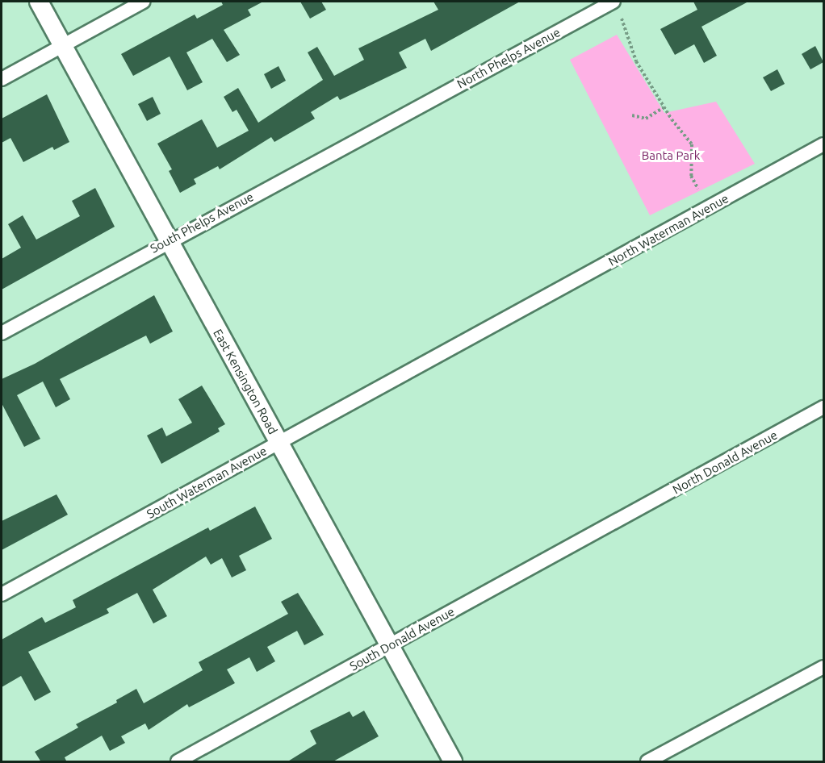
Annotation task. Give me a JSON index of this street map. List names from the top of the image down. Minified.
{"streets":{"main road":["East Kensington Road"],"street":["North Phelps Avenue","South Phelps Avenue","North Waterman Avenue","North Donald Avenue","South Waterman Avenue","South Donald Avenue"]},"crossings":[["North Phelps Avenue","South Phelps Avenue"],["South Phelps Avenue","East Kensington Road"],["North Waterman Avenue","South Waterman Avenue"],["East Kensington Road","South Waterman Avenue"],["East Kensington Road","South Donald Avenue"],["North Donald Avenue","South Donald Avenue"]],"parks":["Banta Park"]}
